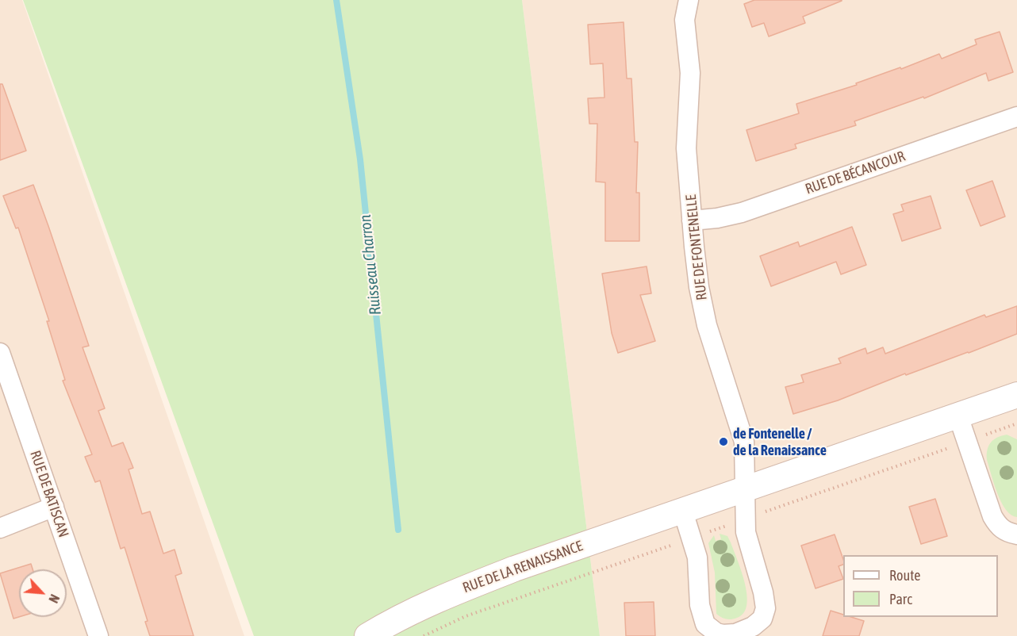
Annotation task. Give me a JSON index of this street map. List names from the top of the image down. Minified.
{"streets":{"street":["RUE DE BÉCANCOUR","RUE DE FONTENELLE","RUE DE BATISCAN","RUE DE LA RENAISSANCE"]},"crossings":[["RUE DE BÉCANCOUR","RUE DE FONTENELLE"],["RUE DE FONTENELLE","RUE DE LA RENAISSANCE"]],"water":["Ruisseau Charron"],"places":["de Fontenelle / de la Renaissance"],"legend":["Route","Parc"],"north":"bottom right"}
